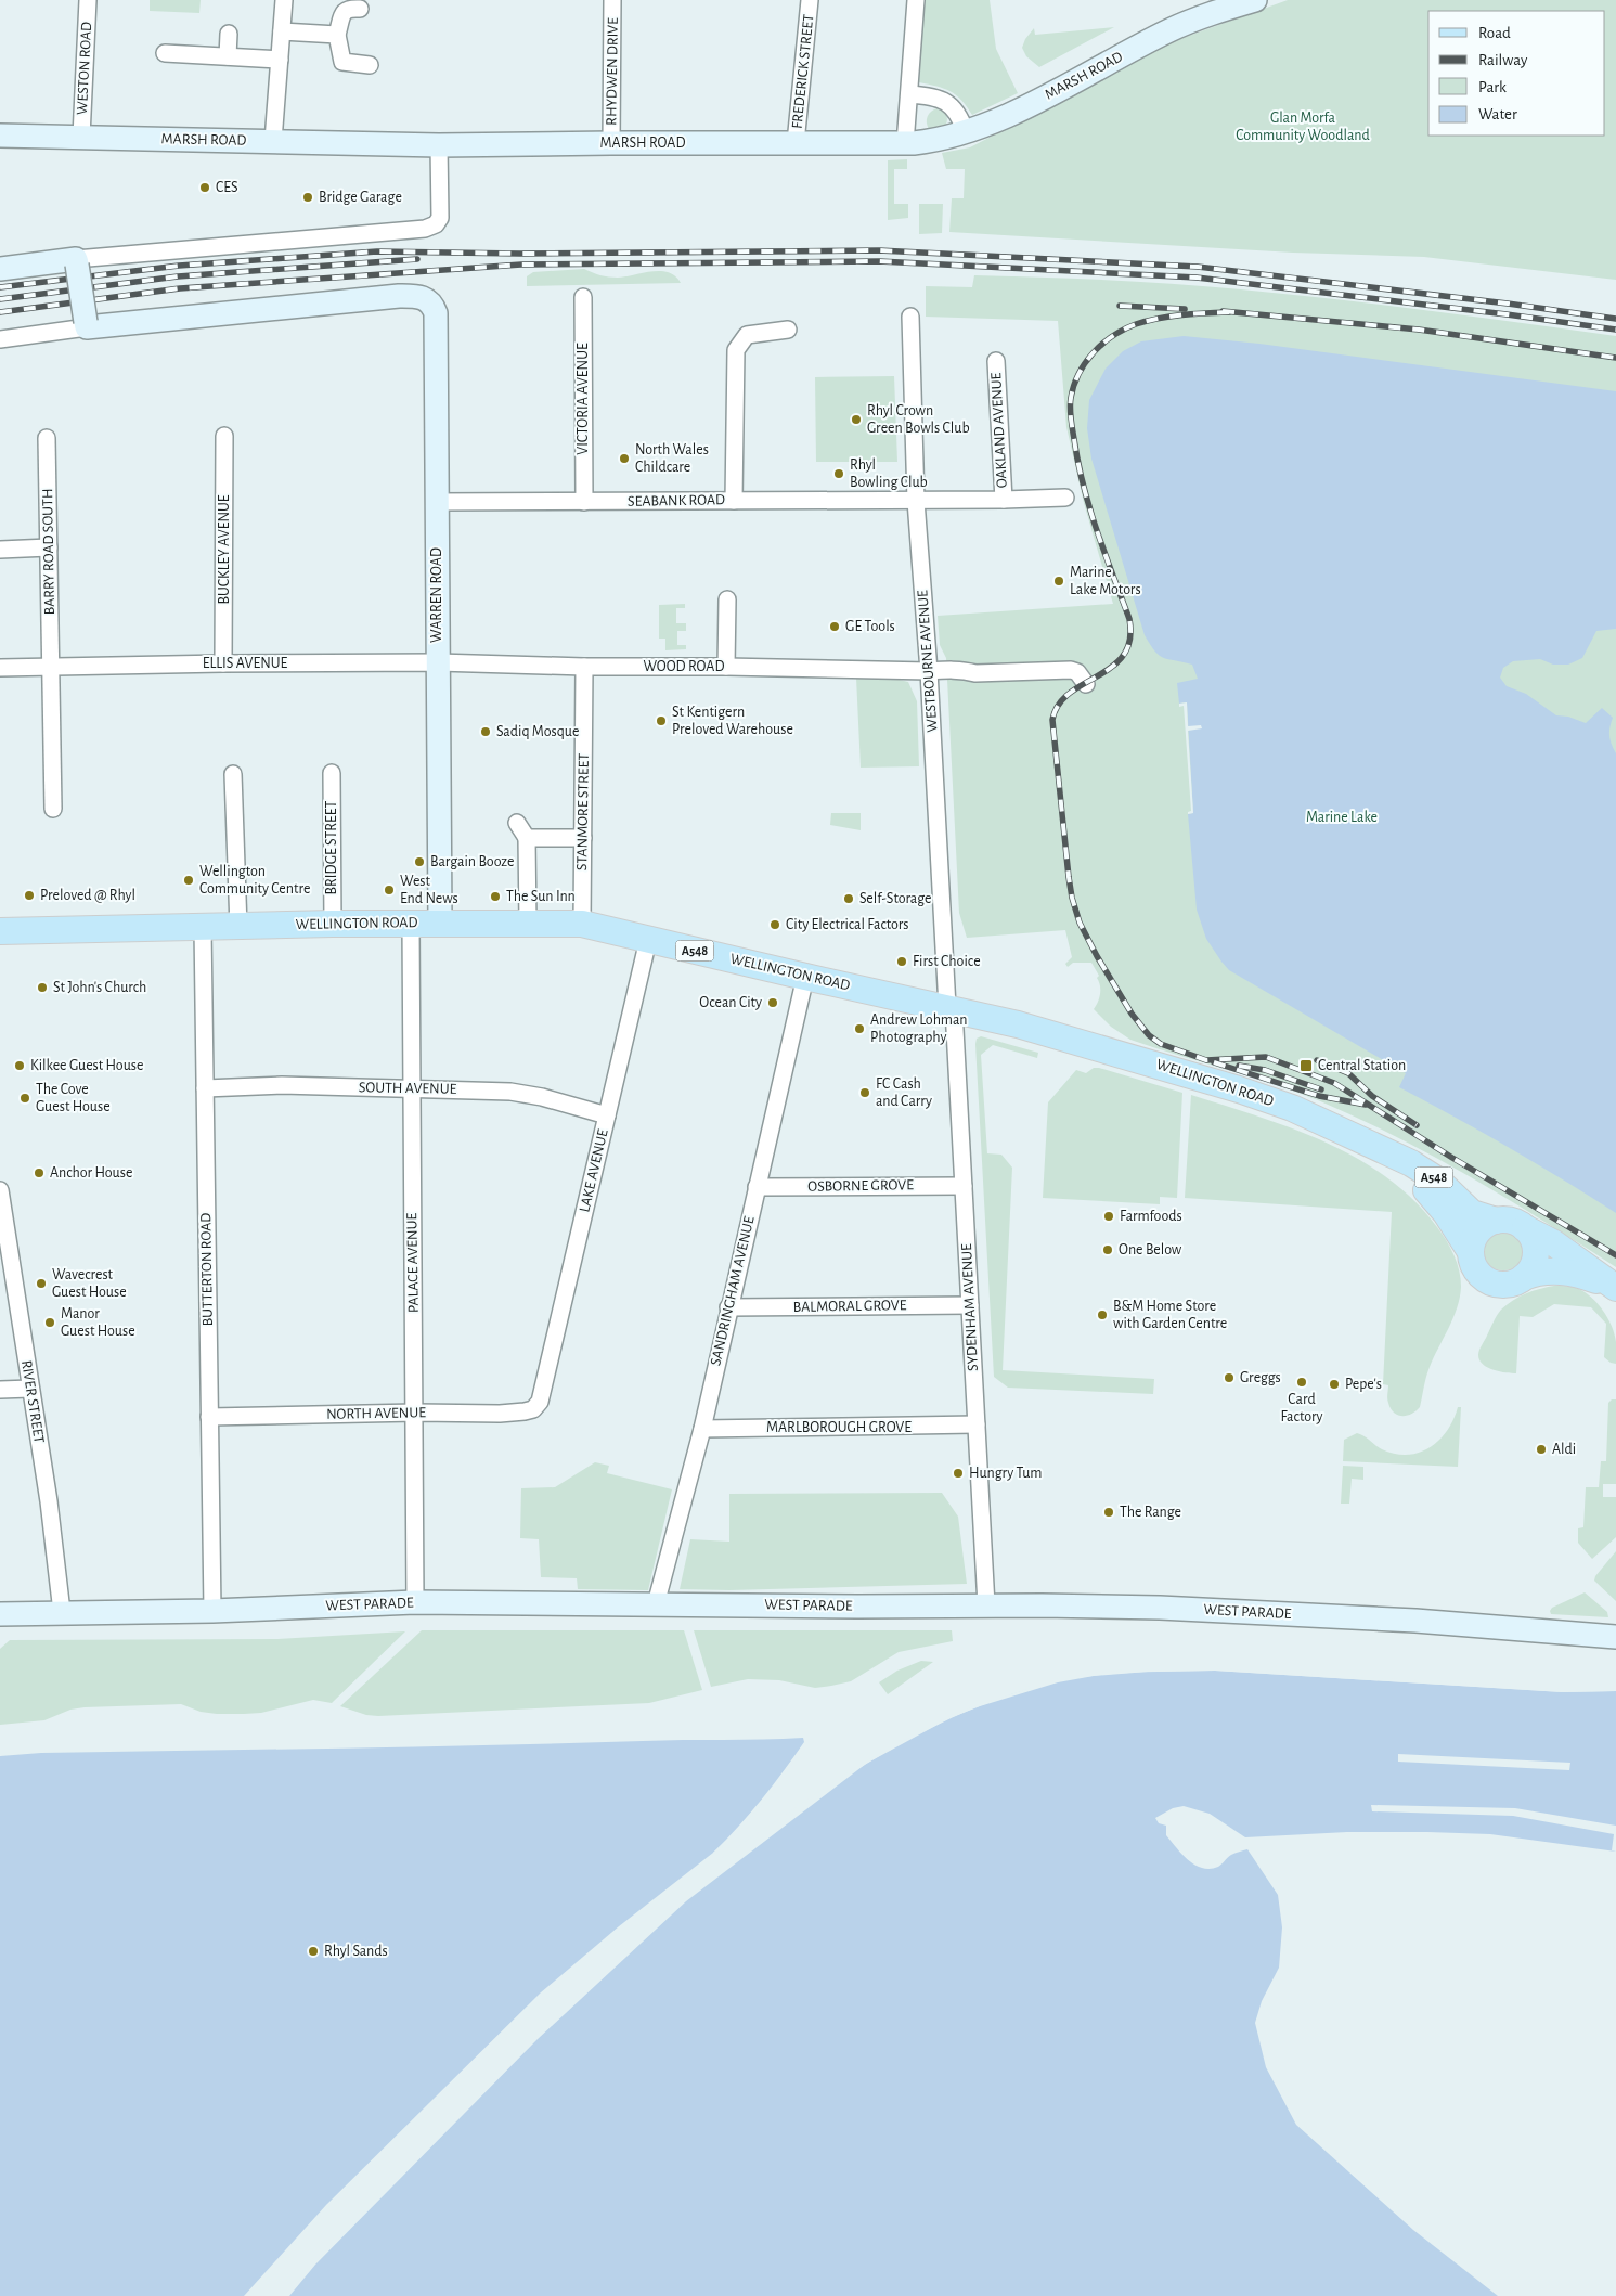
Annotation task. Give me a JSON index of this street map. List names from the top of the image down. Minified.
{"streets":{"main road":["WELLINGTON ROAD","A548"],"street":["WESTON ROAD","RHYDWEN DRIVE","FREDERICK STREET","MARSH ROAD","VICTORIA AVENUE","OAKLAND AVENUE","SEABANK ROAD","BUCKLEY AVENUE","BARRY ROAD SOUTH","WARREN ROAD","WESTBOURNE AVENUE","ELLIS AVENUE","WOOD ROAD","STANMORE STREET","BRIDGE STREET","SOUTH AVENUE","LAKE AVENUE","OSBORNE GROVE","PALACE AVENUE","BUTTERTON ROAD","SANDRINGHAM AVENUE","BALMORAL GROVE","SYDENHAM AVENUE","RIVER STREET","NORTH AVENUE","MARLBOROUGH GROVE","WEST PARADE"]},"crossings":[["WESTON ROAD","MARSH ROAD"],["RHYDWEN DRIVE","MARSH ROAD"],["FREDERICK STREET","MARSH ROAD"],["VICTORIA AVENUE","SEABANK ROAD"],["OAKLAND AVENUE","SEABANK ROAD"],["OAKLAND AVENUE","WESTBOURNE AVENUE"],["SEABANK ROAD","WARREN ROAD"],["SEABANK ROAD","WESTBOURNE AVENUE"],["BUCKLEY AVENUE","ELLIS AVENUE"],["BARRY ROAD SOUTH","ELLIS AVENUE"],["WARREN ROAD","ELLIS AVENUE"],["WARREN ROAD","WOOD ROAD"],["WARREN ROAD","WELLINGTON ROAD"],["WESTBOURNE AVENUE","WOOD ROAD"],["WESTBOURNE AVENUE","WELLINGTON ROAD"],["WESTBOURNE AVENUE","SYDENHAM AVENUE"],["ELLIS AVENUE","WOOD ROAD"],["WOOD ROAD","STANMORE STREET"],["STANMORE STREET","WELLINGTON ROAD"],["BRIDGE STREET","WELLINGTON ROAD"],["WELLINGTON ROAD","LAKE AVENUE"],["WELLINGTON ROAD","PALACE AVENUE"],["WELLINGTON ROAD","BUTTERTON ROAD"],["WELLINGTON ROAD","SANDRINGHAM AVENUE"],["WELLINGTON ROAD","SYDENHAM AVENUE"],["SOUTH AVENUE","LAKE AVENUE"],["SOUTH AVENUE","PALACE AVENUE"],["SOUTH AVENUE","BUTTERTON ROAD"],["LAKE AVENUE","NORTH AVENUE"],["OSBORNE GROVE","SANDRINGHAM AVENUE"],["OSBORNE GROVE","SYDENHAM AVENUE"],["PALACE AVENUE","NORTH AVENUE"],["PALACE AVENUE","WEST PARADE"],["BUTTERTON ROAD","NORTH AVENUE"],["BUTTERTON ROAD","WEST PARADE"],["SANDRINGHAM AVENUE","BALMORAL GROVE"],["SANDRINGHAM AVENUE","MARLBOROUGH GROVE"],["SANDRINGHAM AVENUE","WEST PARADE"],["BALMORAL GROVE","SYDENHAM AVENUE"],["SYDENHAM AVENUE","MARLBOROUGH GROVE"],["SYDENHAM AVENUE","WEST PARADE"],["RIVER STREET","WEST PARADE"]],"parks":["Glan Morfa Community Woodland","Marine Lake"],"places":{"other":["CES","Bridge Garage","Rhyl Crown Green Bowls Club","North Wales Childcare","Rhyl Bowling Club","Marine Lake Motors","GE Tools","St Kentigern Preloved Warehouse","Sadiq Mosque","Bargain Booze","Wellington Community Centre","West End News","Preloved @ Rhyl","The Sun Inn","Self-Storage","City Electrical Factors","First Choice","St John's Church","Ocean City","Andrew Lohman Photography","Kilkee Guest House","FC Cash and Carry","The Cove Guest House","Anchor House","Farmfoods","One Below","Wavecrest Guest House","B&M Home Store with Garden Centre","Manor Guest House","Greggs","Card Factory","Pepe's","Aldi","Hungry Tum","The Range","Rhyl Sands"],"transit":["Central Station"]},"legend":["Road","Railway","Park","Water"]}
